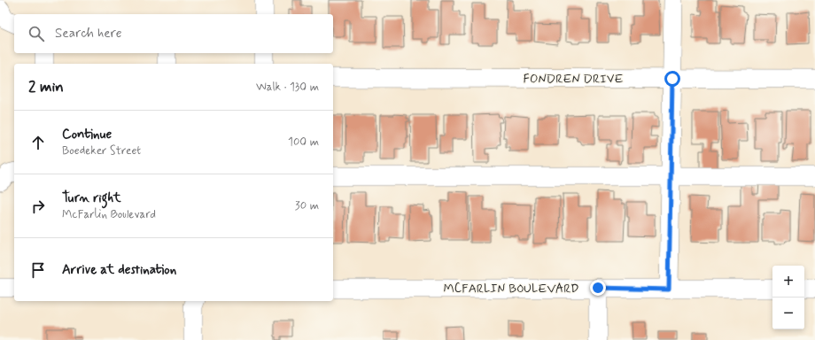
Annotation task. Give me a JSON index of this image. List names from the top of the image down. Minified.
{"streets":{"street":["FONDREN DRIVE","MCFARLIN BOULEVARD"]},"page":{"search":"Search here","heading":["2 min","Walk · 130 m"],"list":[["Continue","Boedeker Street","100 m"],["Turn right","McFarlin Boulevard","30 m"],"Arrive at destination"],"map_buttons":["+","−"]}}
